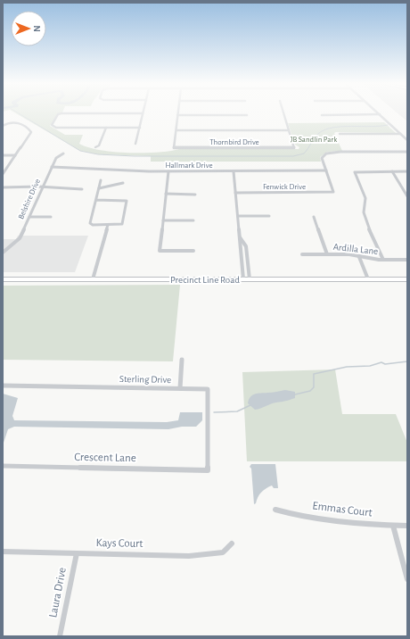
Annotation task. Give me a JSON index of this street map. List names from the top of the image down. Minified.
{"streets":{"main road":["Precinct Line Road"],"street":["Thornbird Drive","Hallmark Drive","Fenwick Drive","Belshire Drive","Ardilla Lane","Sterling Drive","Crescent Lane","Emmas Court","Kays Court","Laura Drive"]},"crossings":[["Hallmark Drive","Fenwick Drive"],["Hallmark Drive","Belshire Drive"],["Sterling Drive","Crescent Lane"],["Kays Court","Laura Drive"]],"parks":["JB Sandlin Park"],"north":"right"}
